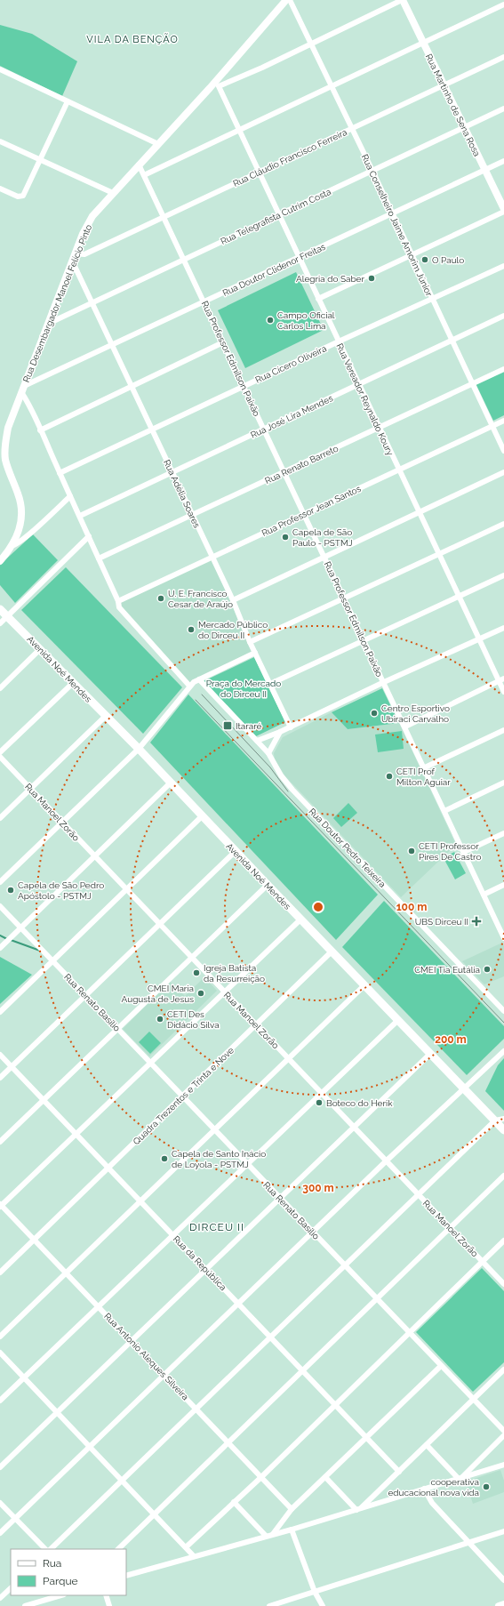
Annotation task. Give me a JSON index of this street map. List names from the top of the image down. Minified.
{"streets":{"main road":["Avenida Noé Mendes"],"street":["Rua Martinho de Sena Rosa","Rua Cláudio Francisco Ferreira","Rua Telegrafista Cutrim Costa","Rua Conselheiro Jaime Amorim Júnior","Rua Doutor Clidenor Freitas","Rua Desembargador Manoel Felício Pinto","Rua Professor Edmilson Paixão","Rua Cícero Oliveira","Rua Vereador Reynaldo Koury","Rua José Lira Mendes","Rua Renato Barreto","Rua Adélia Soares","Rua Professor Jean Santos","Rua Manoel Zorão","Rua Doutor Pedro Teixeira","Rua Renato Basílio","Quadra Trezentos e Trinta e Nove","Rua da República","Rua Antonio Aleques Silveira"]},"crossings":[["Rua Martinho de Sena Rosa","Rua Cláudio Francisco Ferreira"],["Rua Martinho de Sena Rosa","Rua Telegrafista Cutrim Costa"],["Rua Martinho de Sena Rosa","Rua Doutor Clidenor Freitas"],["Rua Cláudio Francisco Ferreira","Rua Conselheiro Jaime Amorim Júnior"],["Rua Cláudio Francisco Ferreira","Rua Desembargador Manoel Felício Pinto"],["Rua Cláudio Francisco Ferreira","Rua Professor Edmilson Paixão"],["Rua Cláudio Francisco Ferreira","Rua Vereador Reynaldo Koury"],["Rua Cláudio Francisco Ferreira","Rua Adélia Soares"],["Rua Telegrafista Cutrim Costa","Rua Conselheiro Jaime Amorim Júnior"],["Rua Telegrafista Cutrim Costa","Rua Desembargador Manoel Felício Pinto"],["Rua Telegrafista Cutrim Costa","Rua Professor Edmilson Paixão"],["Rua Telegrafista Cutrim Costa","Rua Vereador Reynaldo Koury"],["Rua Telegrafista Cutrim Costa","Rua Adélia Soares"],["Rua Conselheiro Jaime Amorim Júnior","Rua Doutor Clidenor Freitas"],["Rua Conselheiro Jaime Amorim Júnior","Rua Cícero Oliveira"],["Rua Conselheiro Jaime Amorim Júnior","Rua José Lira Mendes"],["Rua Conselheiro Jaime Amorim Júnior","Rua Renato Barreto"],["Rua Conselheiro Jaime Amorim Júnior","Rua Professor Jean Santos"],["Rua Doutor Clidenor Freitas","Rua Desembargador Manoel Felício Pinto"],["Rua Doutor Clidenor Freitas","Rua Professor Edmilson Paixão"],["Rua Doutor Clidenor Freitas","Rua Vereador Reynaldo Koury"],["Rua Doutor Clidenor Freitas","Rua Adélia Soares"],["Rua Desembargador Manoel Felício Pinto","Rua Professor Edmilson Paixão"],["Rua Desembargador Manoel Felício Pinto","Rua Adélia Soares"],["Rua Professor Edmilson Paixão","Rua Cícero Oliveira"],["Rua Professor Edmilson Paixão","Rua José Lira Mendes"],["Rua Professor Edmilson Paixão","Rua Renato Barreto"],["Rua Professor Edmilson Paixão","Rua Professor Jean Santos"],["Rua Cícero Oliveira","Rua Vereador Reynaldo Koury"],["Rua Cícero Oliveira","Rua Adélia Soares"],["Rua Vereador Reynaldo Koury","Rua José Lira Mendes"],["Rua Vereador Reynaldo Koury","Rua Renato Barreto"],["Rua Vereador Reynaldo Koury","Rua Professor Jean Santos"],["Rua José Lira Mendes","Rua Adélia Soares"],["Rua Renato Barreto","Rua Adélia Soares"],["Rua Adélia Soares","Rua Professor Jean Santos"],["Avenida Noé Mendes","Quadra Trezentos e Trinta e Nove"],["Rua Manoel Zorão","Quadra Trezentos e Trinta e Nove"],["Rua Renato Basílio","Quadra Trezentos e Trinta e Nove"],["Quadra Trezentos e Trinta e Nove","Rua da República"],["Quadra Trezentos e Trinta e Nove","Rua Antonio Aleques Silveira"]],"districts":["VILA DA BENÇÃO","DIRCEU II"],"parks":["Praça do Mercado do Dirceu II"],"places":{"other":["O Paulo","Alegria do Saber","Campo Oficial Carlos Lima","Capela de São Paulo - PSTMJ","U. E. Francisco Cesar de Araújo","Mercado Público do Dirceu II","Centro Esportivo Ubiraci Carvalho","CETI Prof Milton Aguiar","CETI Professor Pires De Castro","Capela de São Pedro Apóstolo - PSTMJ","CMEI Tia Eutália","Igreja Batista da Resurreição","CMEI Maria Augusta de Jesus","CETI Des Didácio Silva","Boteco do Herik","Capela de Santo Inácio de Loyola - PSTMJ","cooperativa educacional nova vida"],"transit":["Itararé"],"health":["UBS Dirceu II"]},"legend":["Rua","Parque"],"rings":["100 m","200 m","300 m"]}
